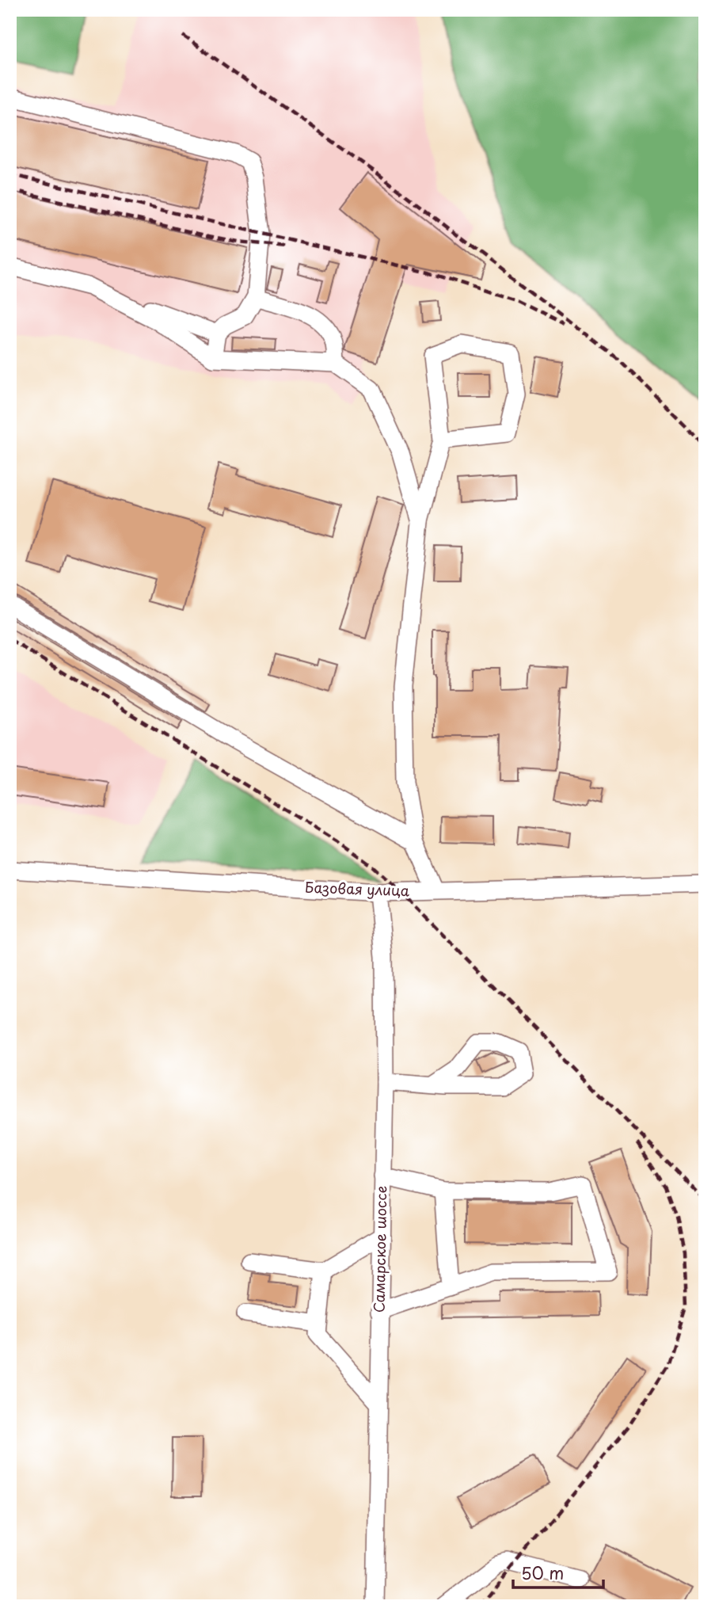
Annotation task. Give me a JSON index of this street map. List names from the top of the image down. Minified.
{"streets":{"street":["Базовая улица","Самарское шоссе"]},"crossings":[["Базовая улица","Самарское шоссе"]],"scale_bar":"50 m"}
